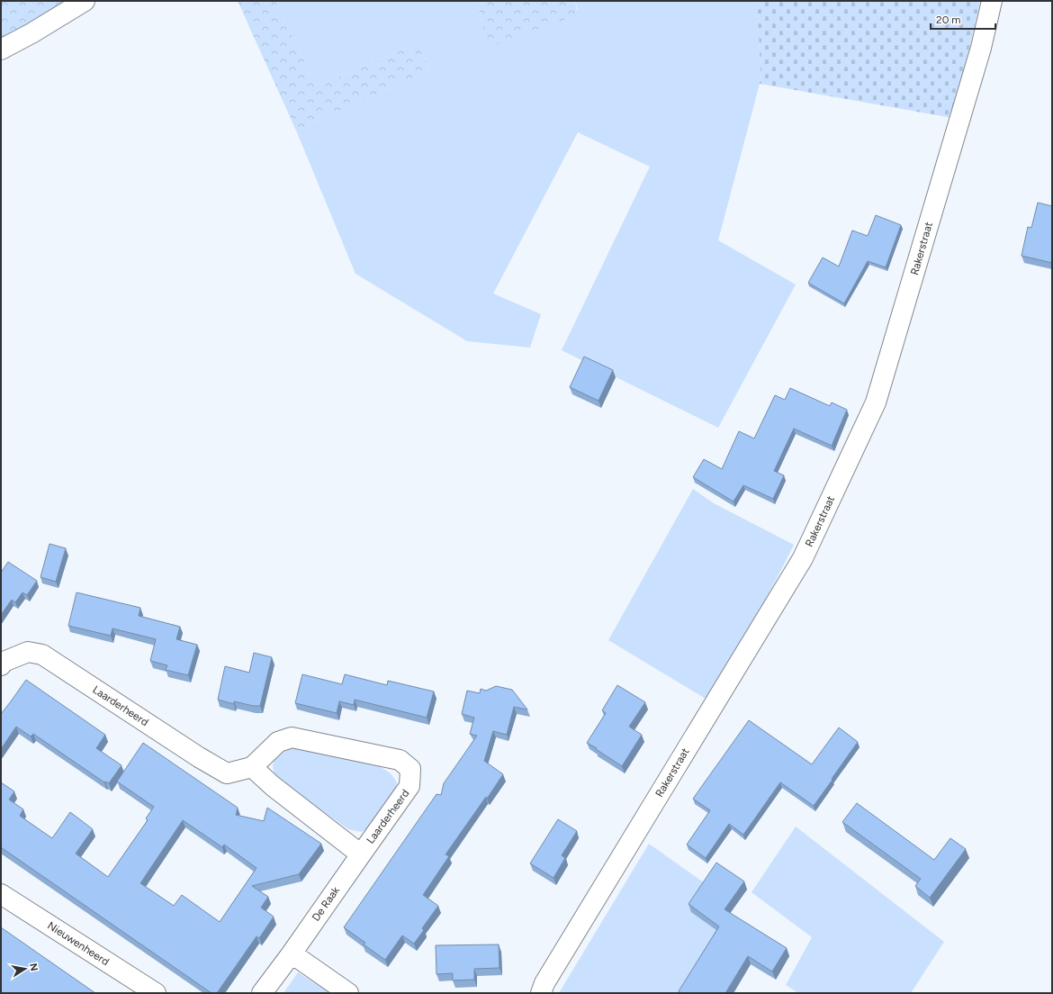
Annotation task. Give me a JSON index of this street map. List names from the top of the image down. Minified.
{"streets":{"street":["Rakerstraat","Laarderheerd","De Raak","Nieuwenheerd"]},"crossings":[["Laarderheerd","De Raak"]],"scale_bar":"20 m","north":"right"}
